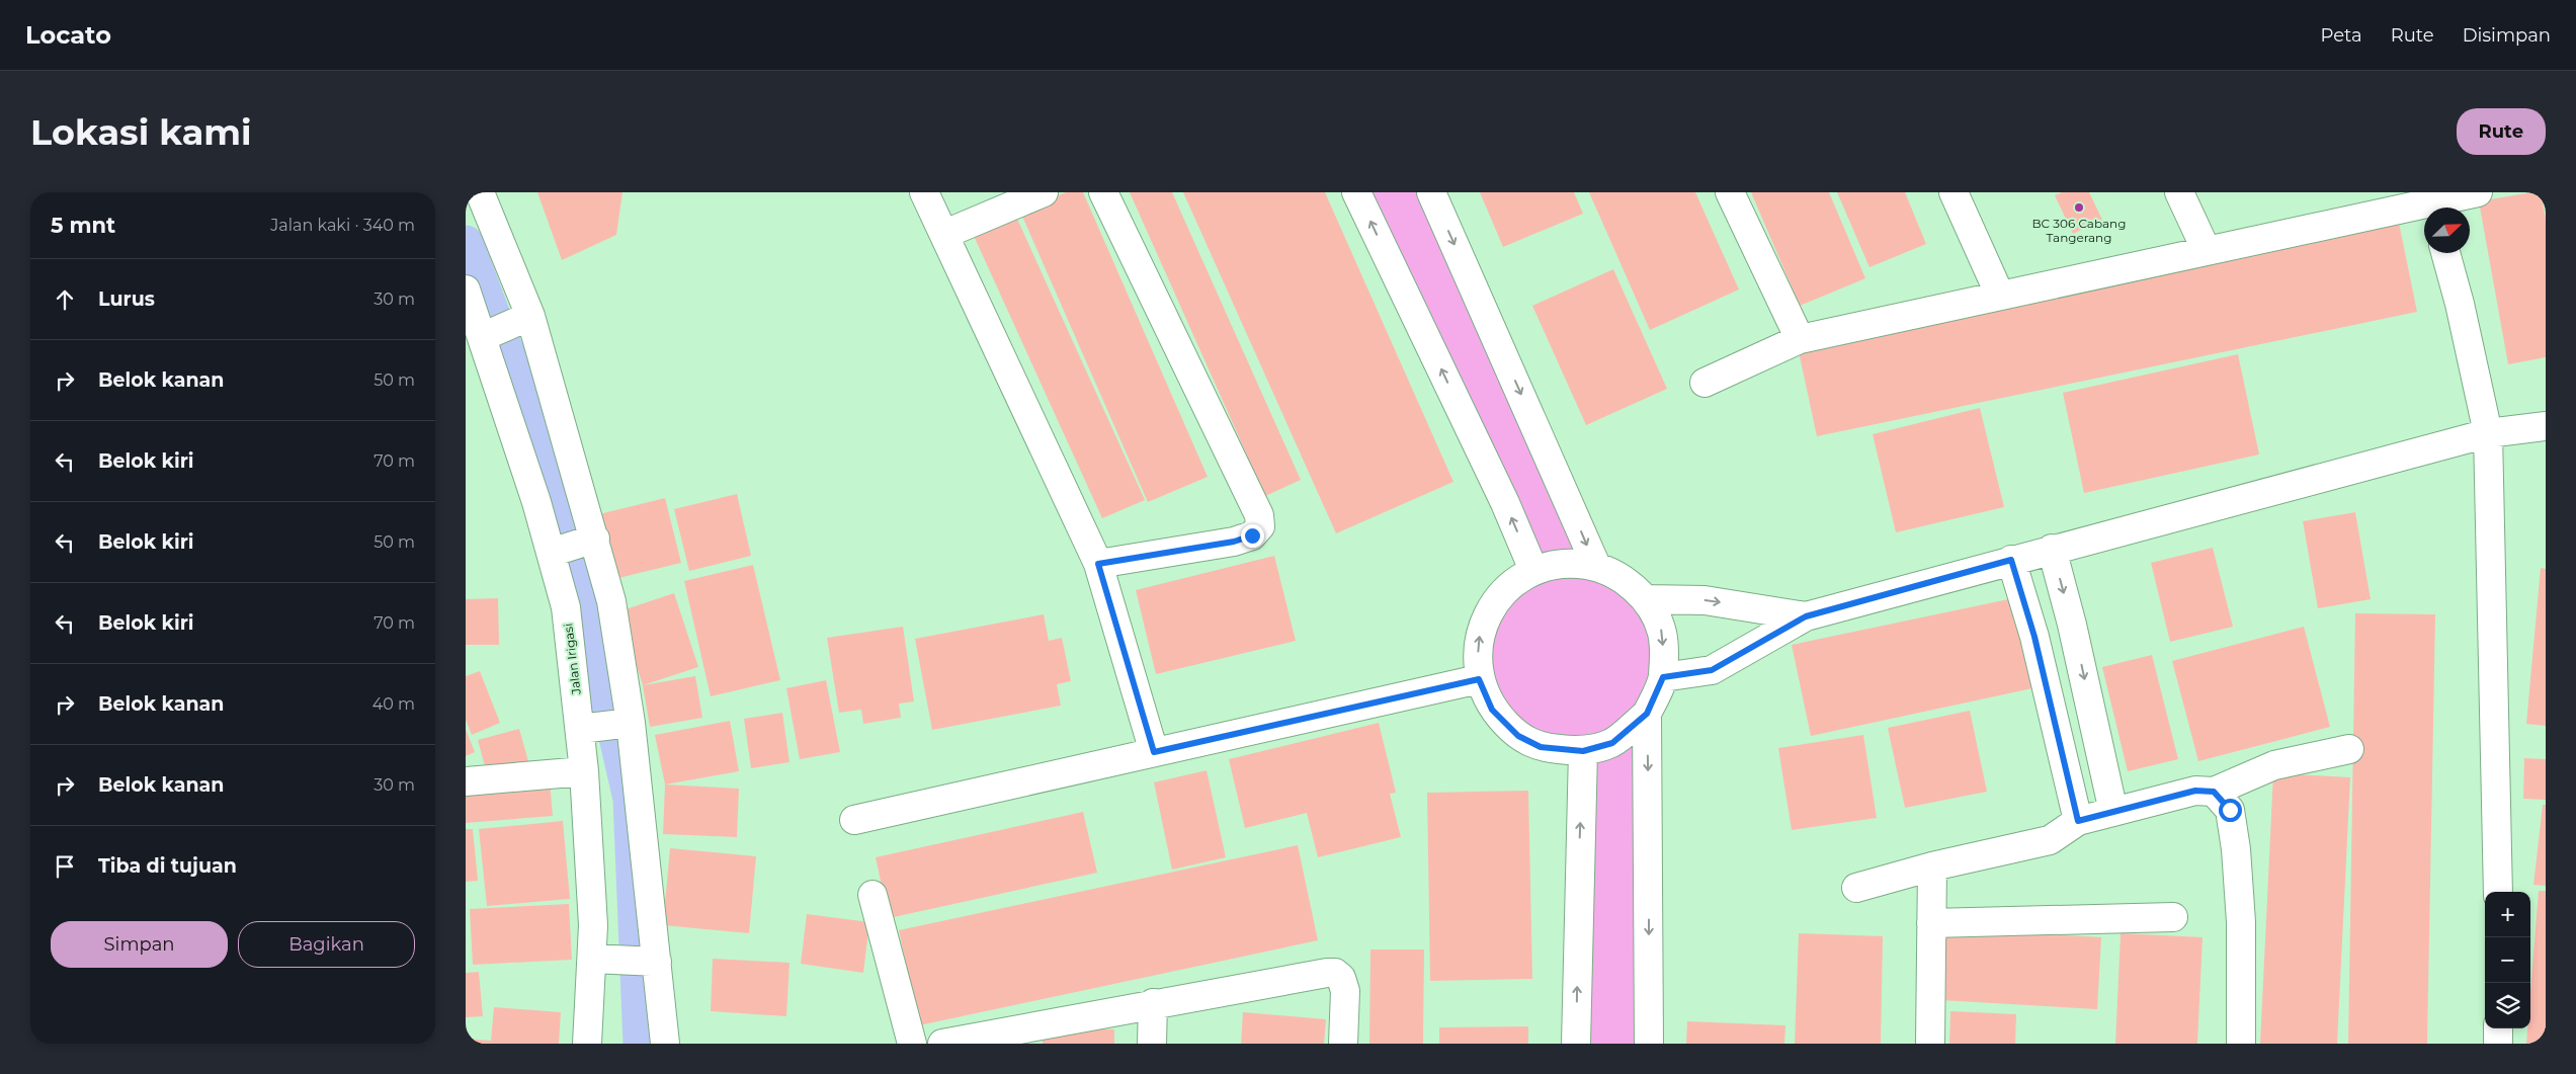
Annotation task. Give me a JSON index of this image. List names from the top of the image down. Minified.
{"streets":{"street":["Jalan Irigasi"]},"places":["BC 306 Cabang Tangerang"],"north":"top right","page":{"header":"Locato","nav":["Peta","Rute","Disimpan"],"buttons":["Rute",["Simpan","Bagikan"]],"title":"Lokasi kami","heading":["5 mnt","Jalan kaki · 340 m"],"list":[["Lurus","30 m"],["Belok kanan","50 m"],["Belok kiri","70 m"],["Belok kiri","50 m"],["Belok kiri","70 m"],["Belok kanan","40 m"],["Belok kanan","30 m"],"Tiba di tujuan"],"map_buttons":["+","−"]}}
